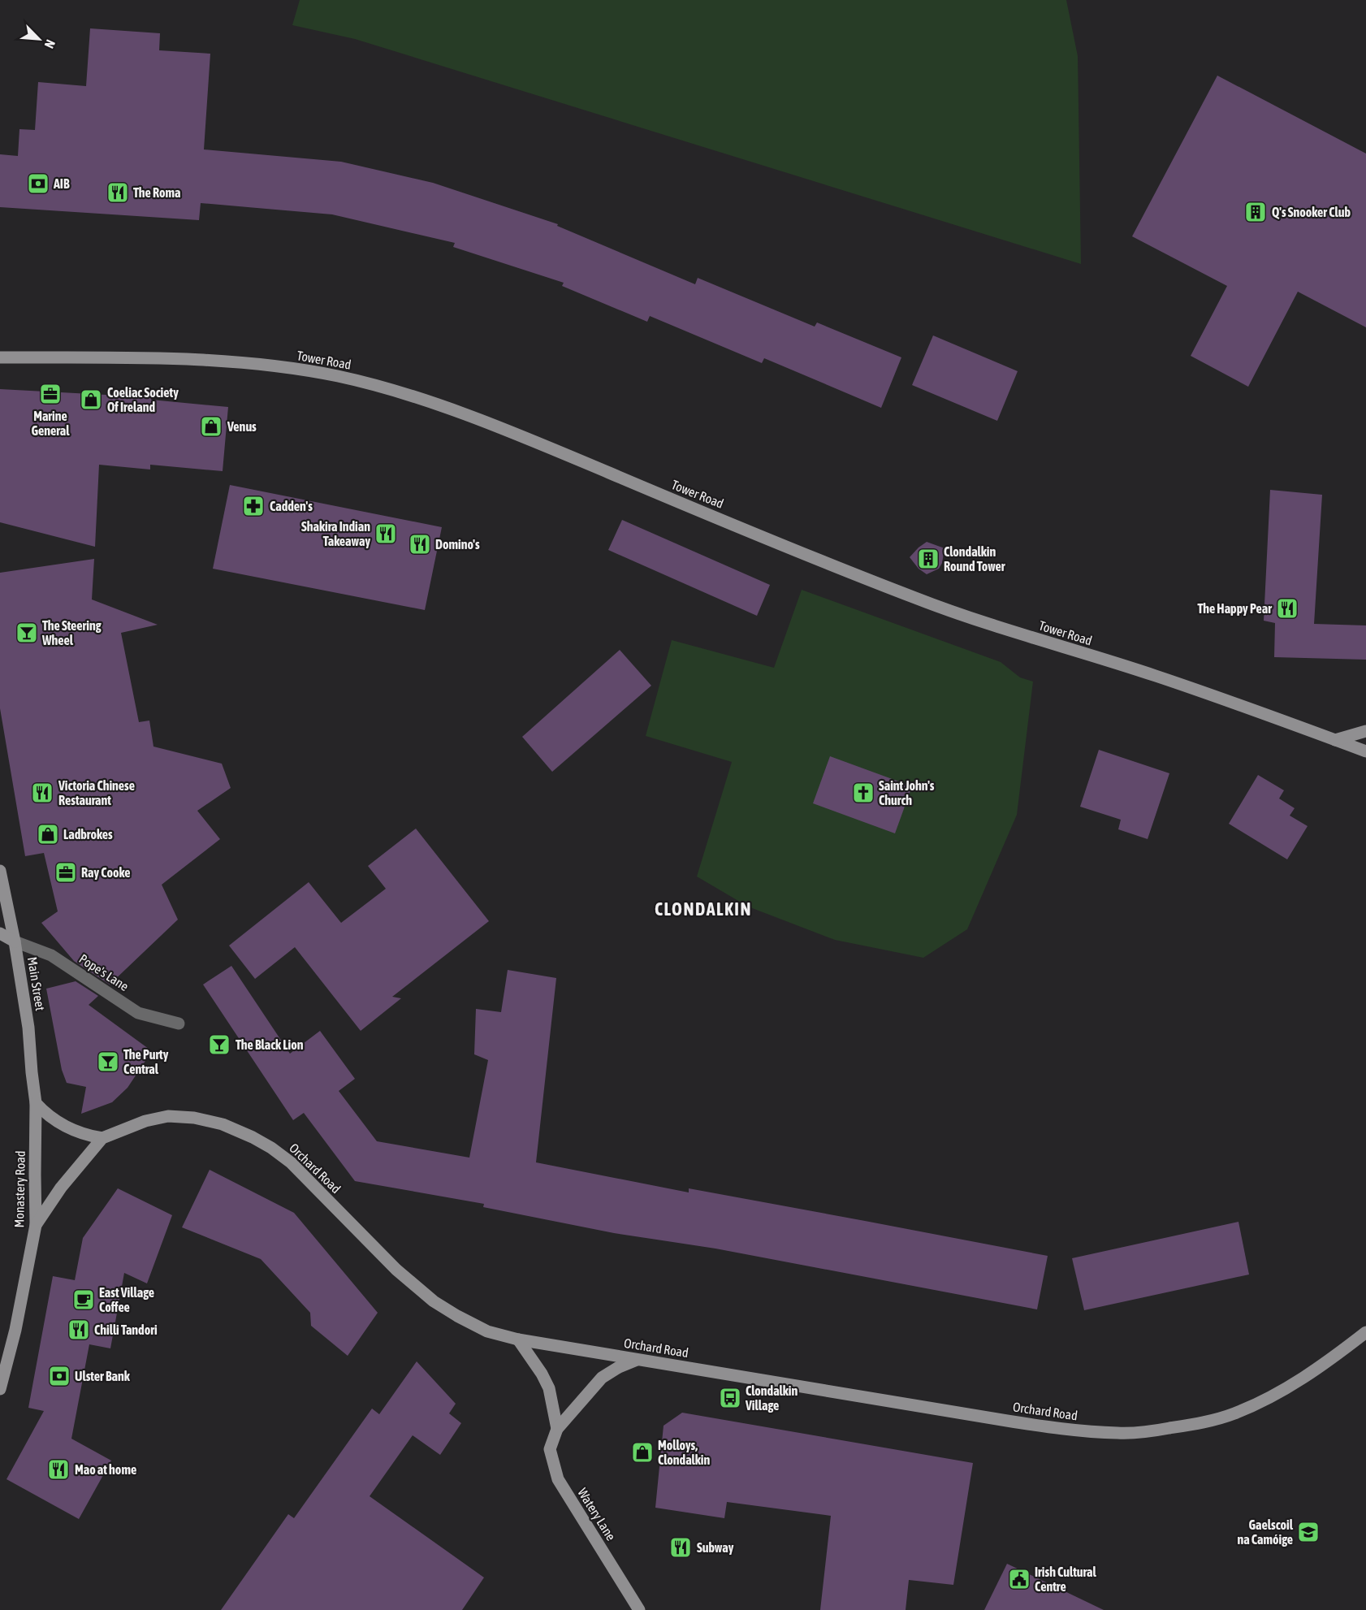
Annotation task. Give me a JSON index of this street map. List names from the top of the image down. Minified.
{"streets":{"street":["Tower Road","Pope's Lane","Main Street","Orchard Road","Monastery Road","Watery Lane"]},"crossings":[["Pope's Lane","Main Street"],["Main Street","Monastery Road"],["Orchard Road","Monastery Road"],["Orchard Road","Watery Lane"]],"districts":["CLONDALKIN"],"places":{"bank":["AIB","Ulster Bank"],"restaurant":["The Roma","Shakira Indian Takeaway","Domino's","The Happy Pear","Victoria Chinese Restaurant","Chilli Tandori","Mao at home","Subway"],"building":["Q's Snooker Club","Clondalkin Round Tower"],"office":["Marine General","Ray Cooke"],"shop":["Coeliac Society Of Ireland","Venus","Ladbrokes","Molloys, Clondalkin"],"pharmacy":["Cadden's"],"bar":["The Steering Wheel","The Black Lion","The Purty Central"],"church":["Saint John's Church"],"cafe":["East Village Coffee"],"bus stop":["Clondalkin Village"],"school or university":["Gaelscoil na Camóige"],"public building":["Irish Cultural Centre"]},"north":"bottom right"}
